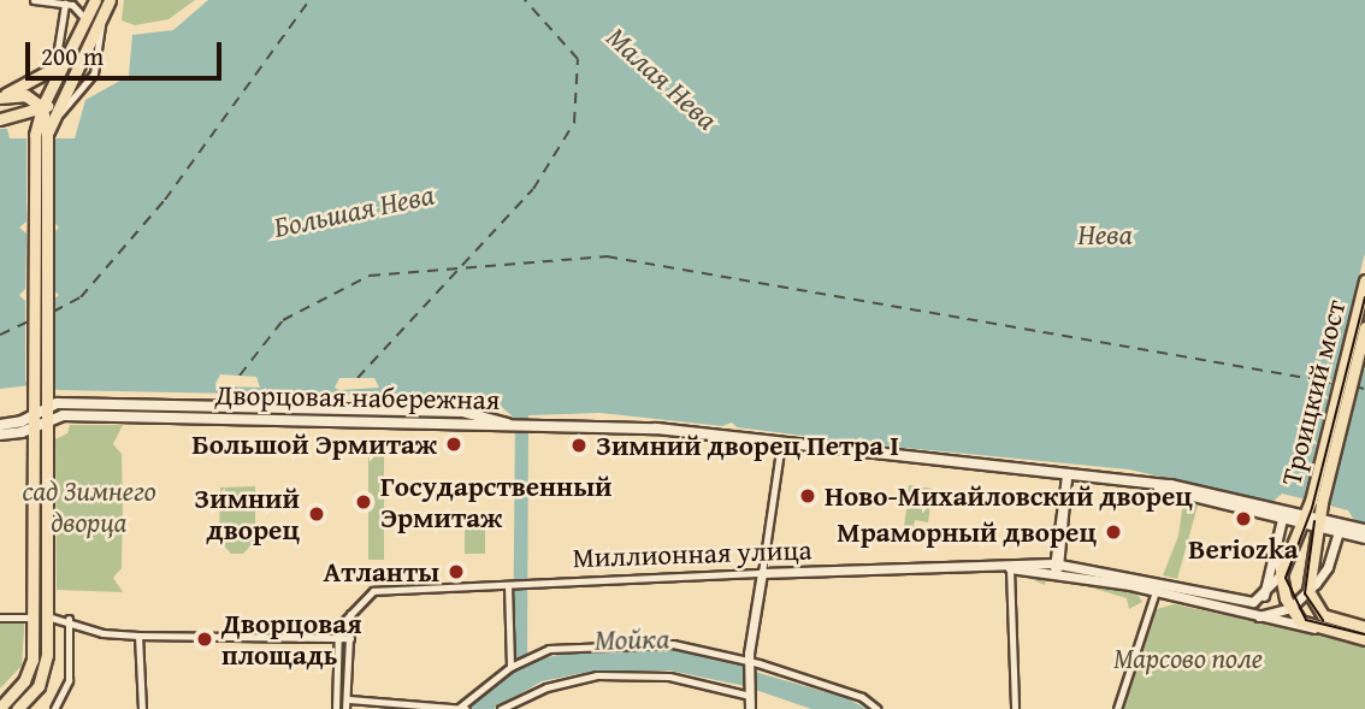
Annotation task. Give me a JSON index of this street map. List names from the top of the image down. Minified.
{"streets":{"main road":["Троицкий мост","Дворцовая набережная","Миллионная улица"]},"crossings":[["Троицкий мост","Дворцовая набережная"]],"water":["Малая Нева","Большая Нева","Нева","Мойка"],"parks":["сад Зимнего дворца","Марсово поле"],"places":["Большой Эрмитаж","Зимний дворец Петра I","Ново-Михайловский дворец","Государственный Эрмитаж","Зимний дворец","Beriozka","Мраморный дворец","Атланты","Дворцовая площадь"],"scale_bar":"200 m"}
